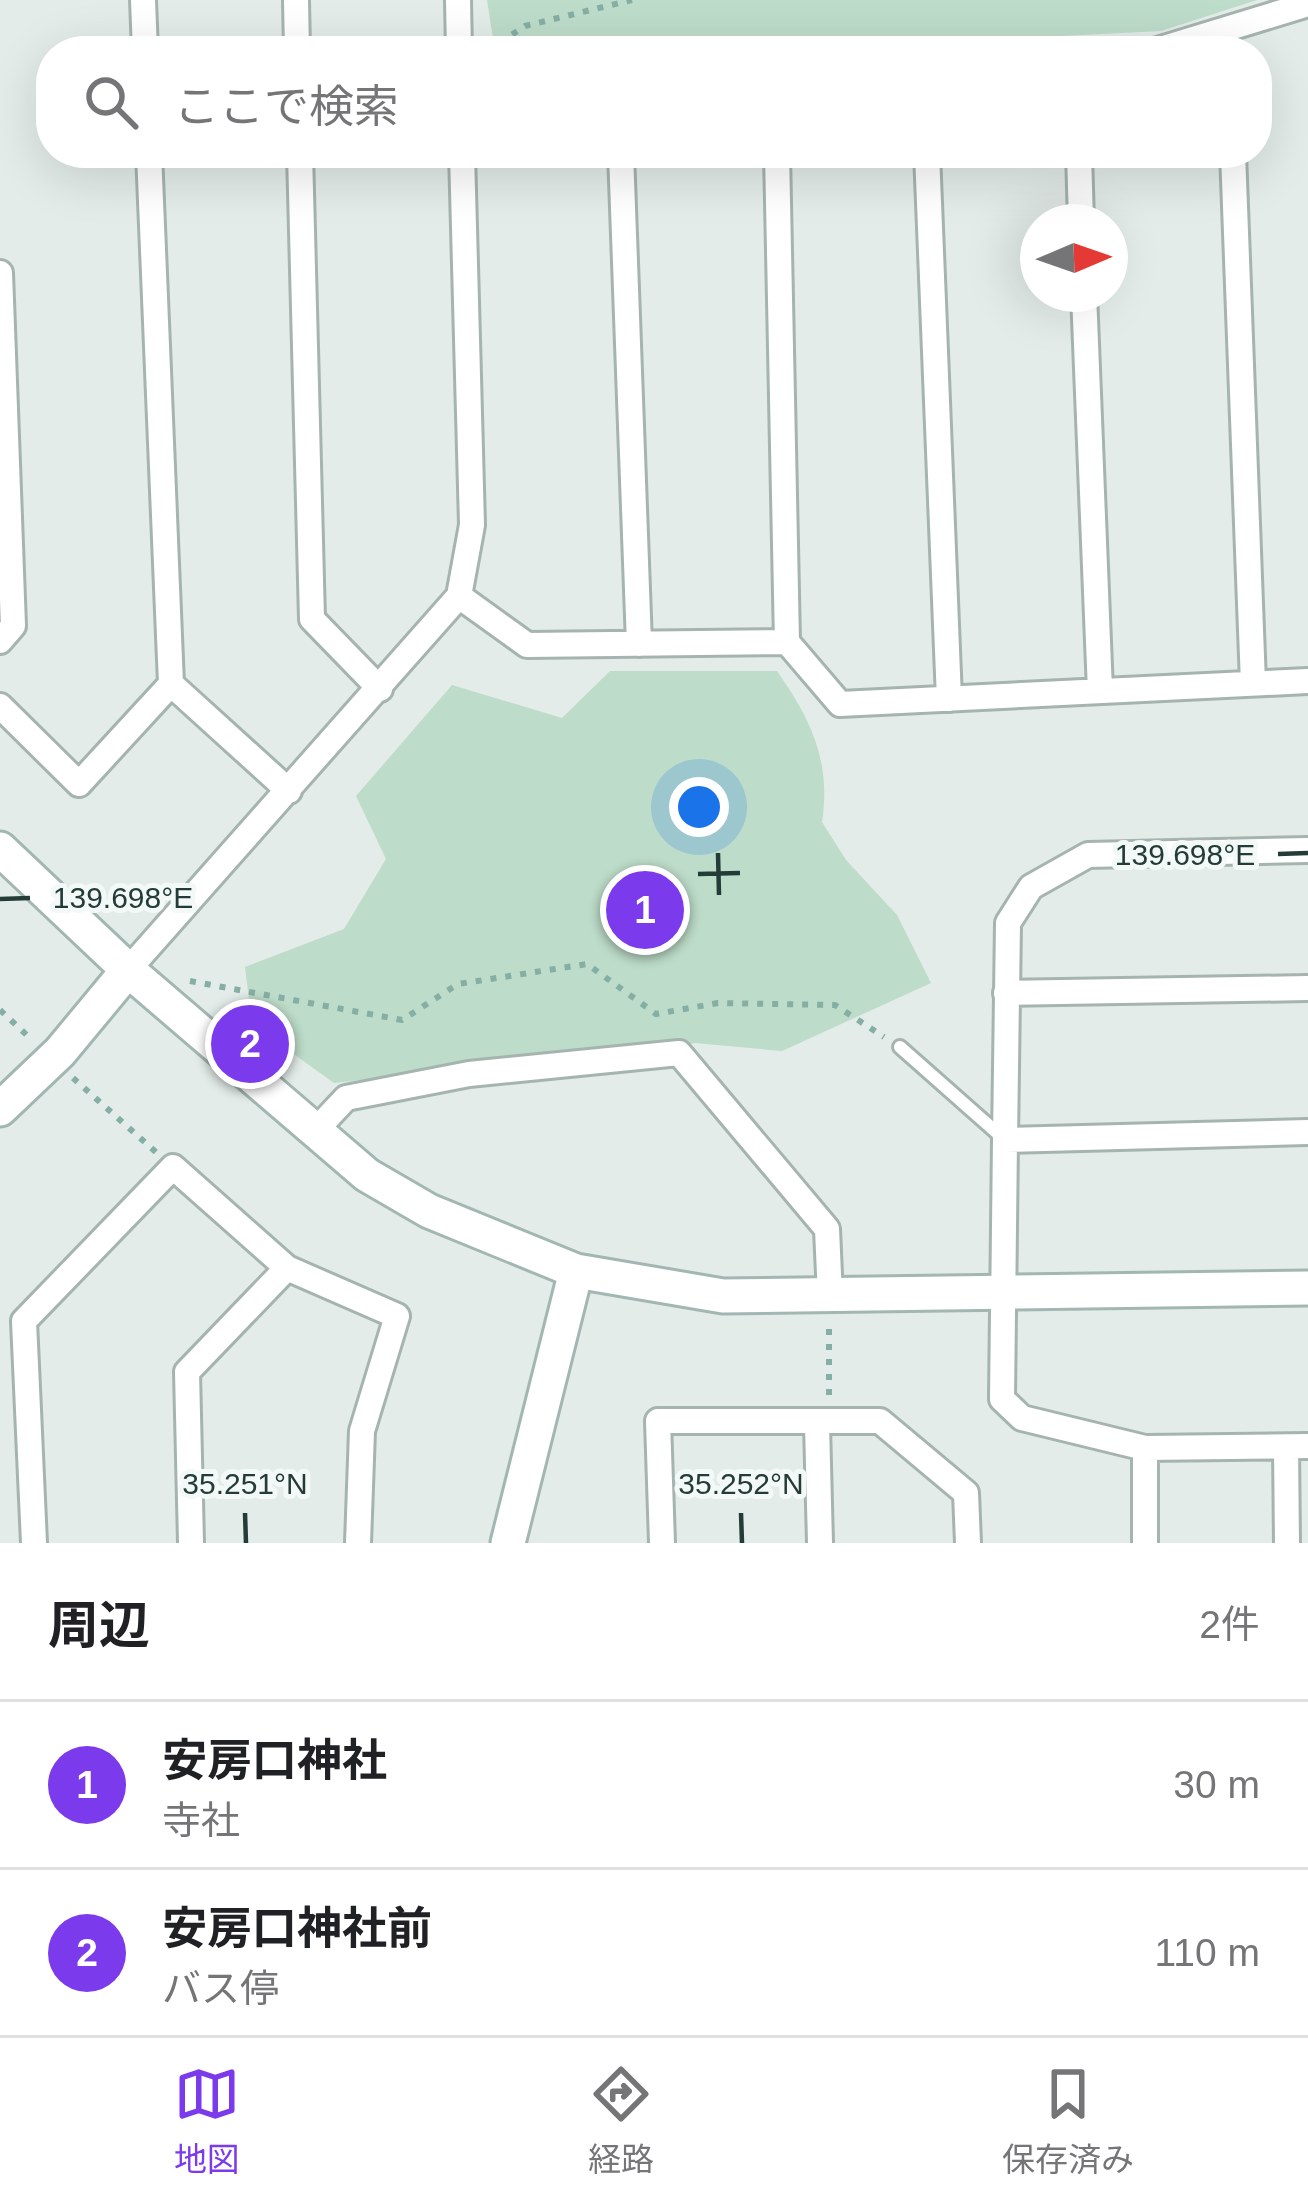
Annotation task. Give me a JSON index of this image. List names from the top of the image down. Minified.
{"north":"right","page":{"search":"ここで検索","pins":["1","2"],"heading":["周辺","2件"],"list":[{"mark":"1","name":"安房口神社","note":"寺社","value":"30 m"},{"mark":"2","name":"安房口神社前","note":"バス停","value":"110 m"}],"nav":["地図","経路","保存済み"]},"coordinates":["139.698°E","35.251°N","35.252°N"]}
